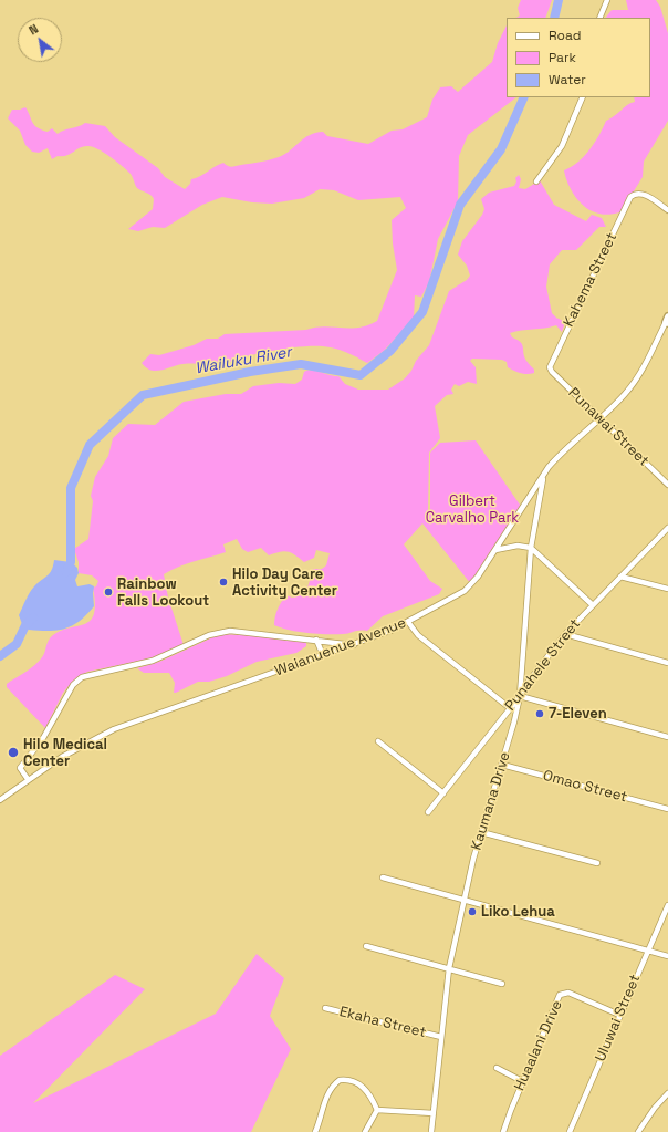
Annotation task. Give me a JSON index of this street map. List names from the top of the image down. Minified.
{"streets":{"street":["Kahema Street","Punawai Street","Waianuenue Avenue","Punahele Street","Omao Street","Kaumana Drive","Uluwai Street","Ekaha Street","Huaalani Drive"]},"crossings":[["Kahema Street","Punawai Street"],["Punawai Street","Waianuenue Avenue"],["Waianuenue Avenue","Kaumana Drive"],["Punahele Street","Kaumana Drive"],["Omao Street","Kaumana Drive"],["Kaumana Drive","Ekaha Street"],["Uluwai Street","Huaalani Drive"]],"water":["Wailuku River"],"parks":["Gilbert Carvalho Park"],"places":["Hilo Day Care Activity Center","Rainbow Falls Lookout","7-Eleven","Hilo Medical Center","Liko Lehua"],"legend":["Road","Park","Water"],"north":"top left"}
